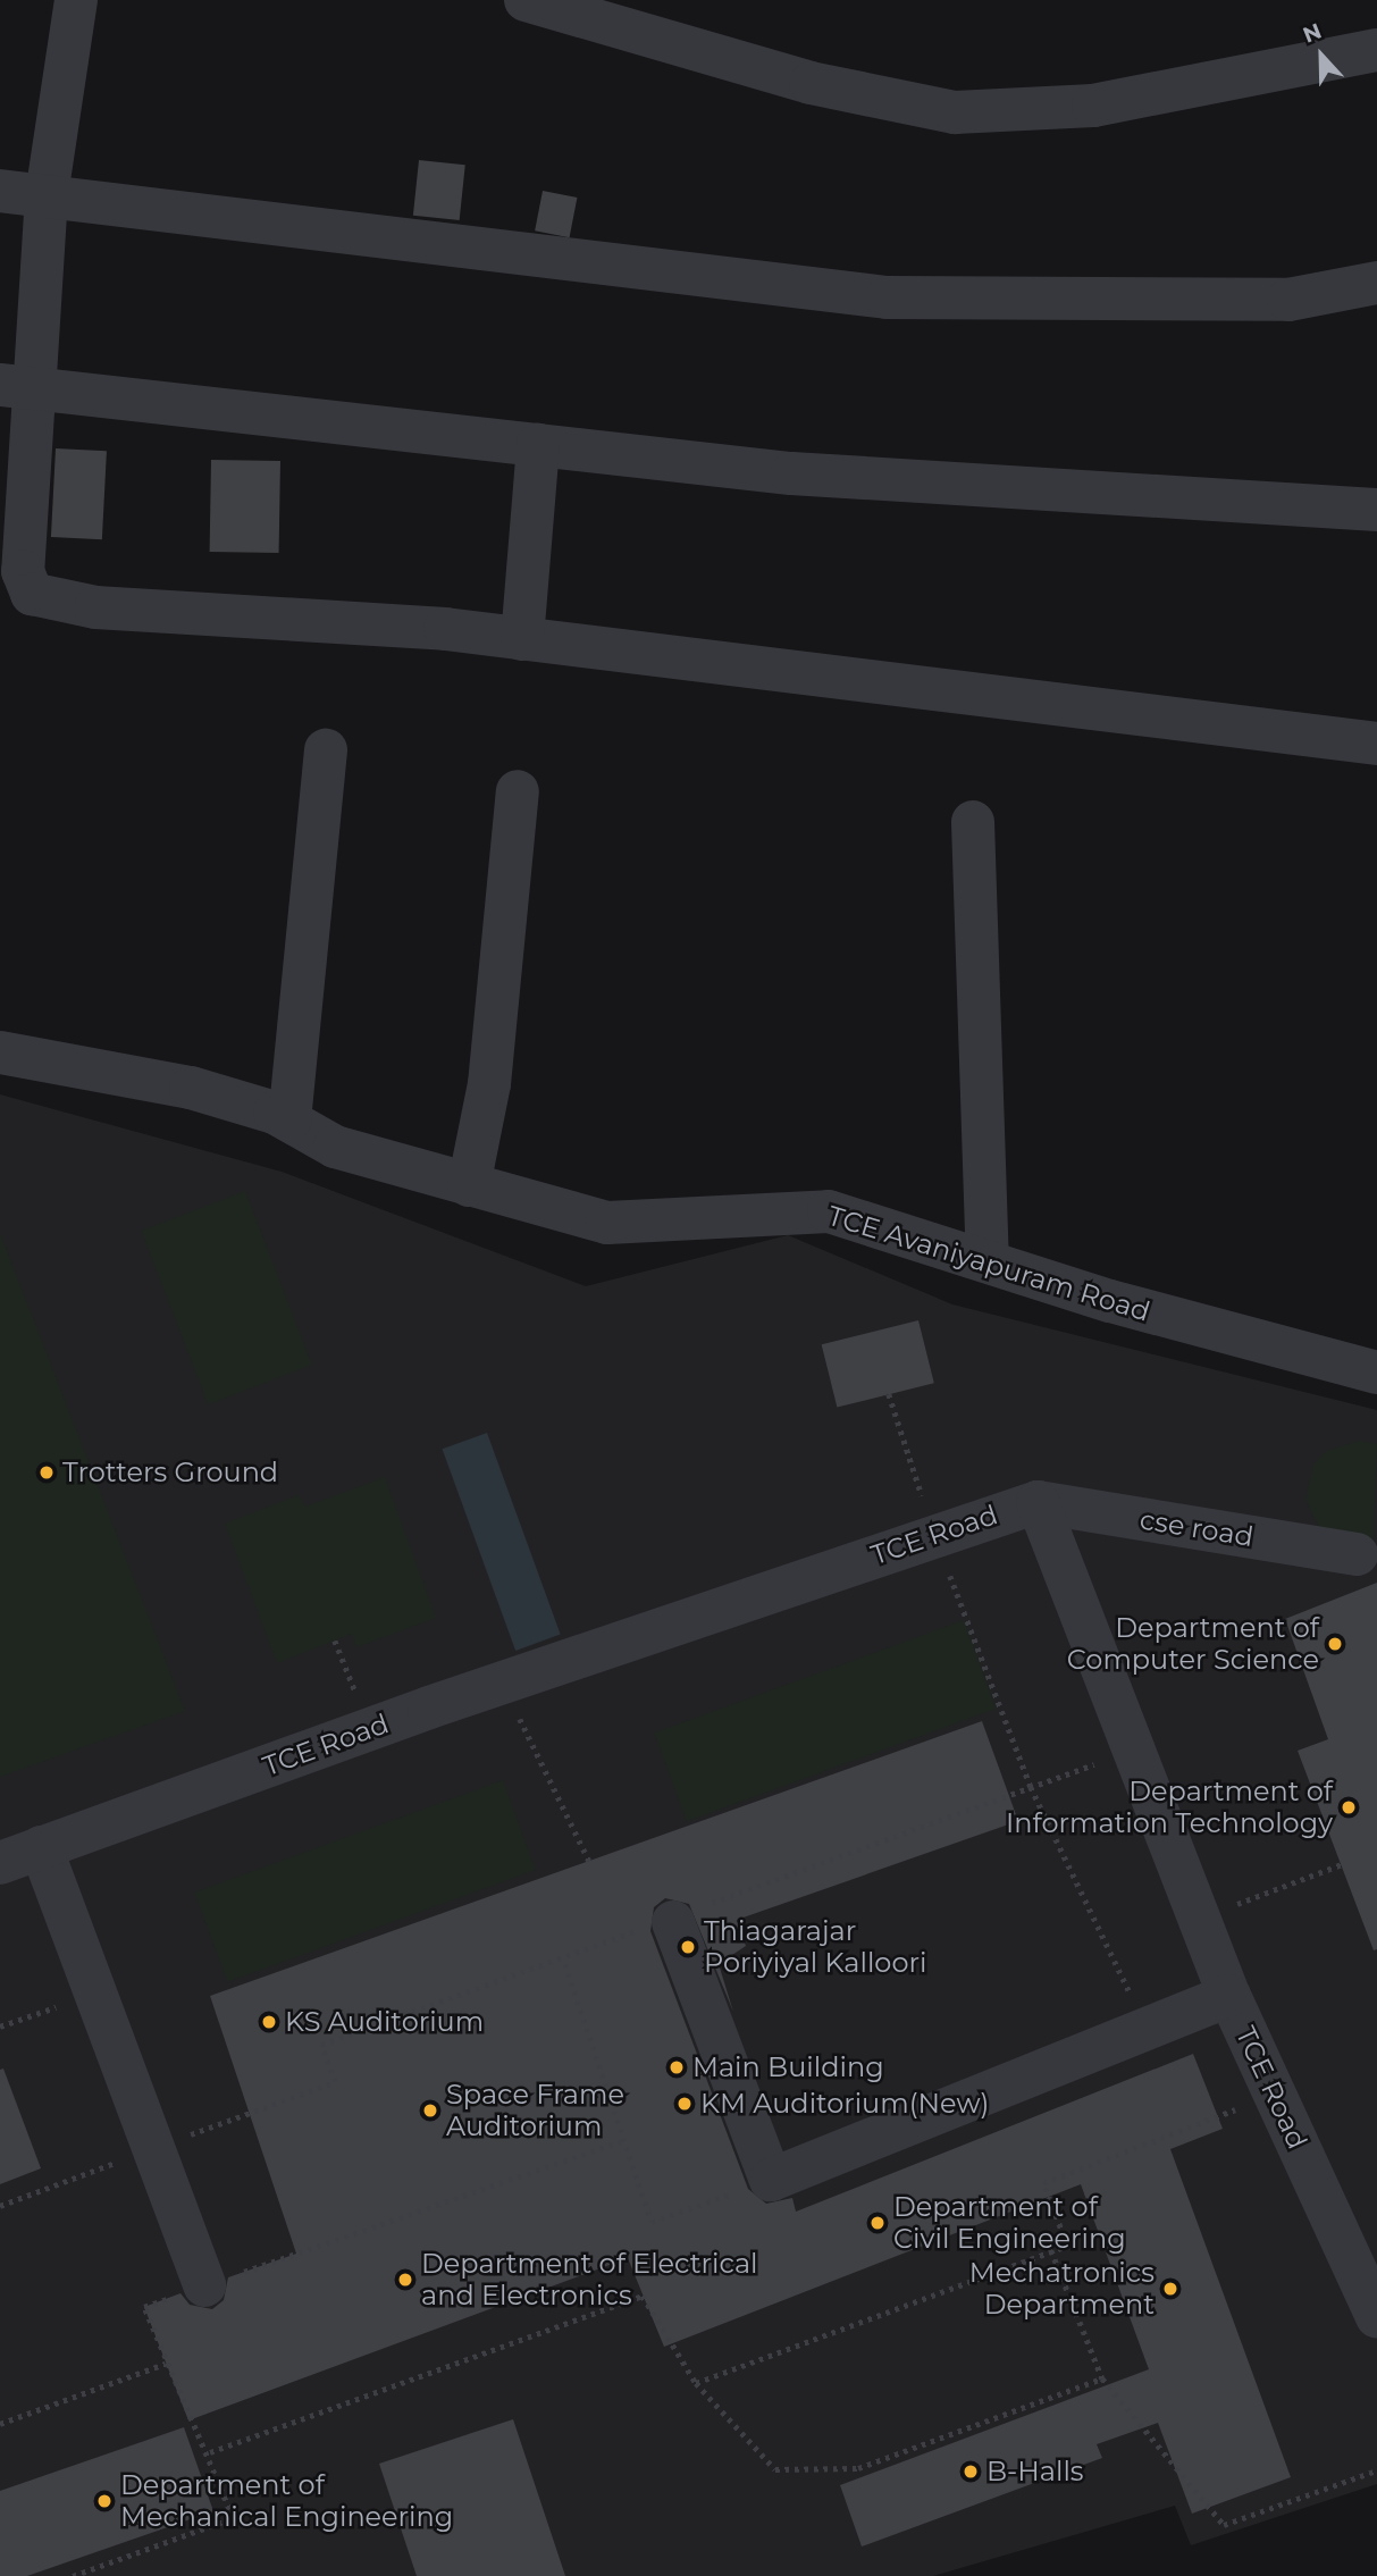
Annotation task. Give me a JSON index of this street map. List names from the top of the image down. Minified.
{"streets":{"street":["TCE Avaniyapuram Road","cse road","TCE Road"]},"crossings":[["cse road","TCE Road"]],"places":["Trotters Ground","Department of Computer Science","Department of Information Technology","Thiagarajar Poriyiyal Kalloori","KS Auditorium","Main Building","KM Auditorium(New)","Space Frame Auditorium","Department of Civil Engineering","Department of Electrical and Electronics","Mechatronics Department","B-Halls","Department of Mechanical Engineering"],"north":"top"}
